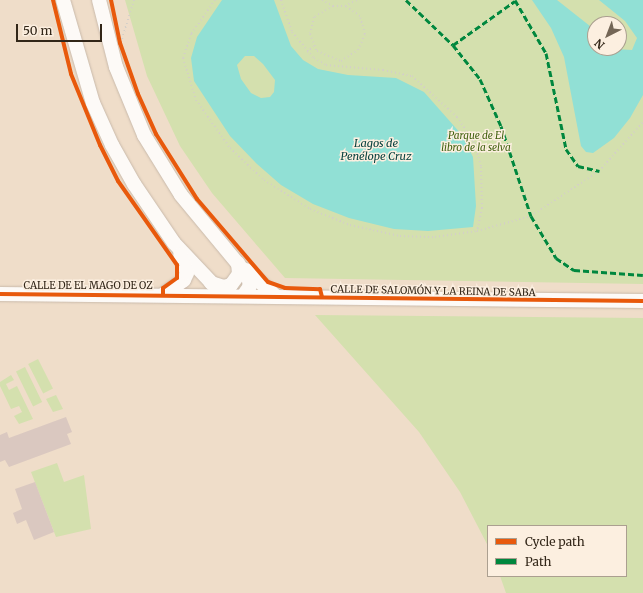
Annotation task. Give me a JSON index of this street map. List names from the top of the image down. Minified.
{"streets":{"main road":["CALLE DE EL MAGO DE OZ","CALLE DE SALOMÓN Y LA REINA DE SABA"]},"crossings":[["CALLE DE EL MAGO DE OZ","CALLE DE SALOMÓN Y LA REINA DE SABA"]],"water":["Lagos de Penélope Cruz"],"parks":["Parque de El libro de la selva"],"legend":["Cycle path","Path"],"scale_bar":"50 m","north":"bottom left"}
